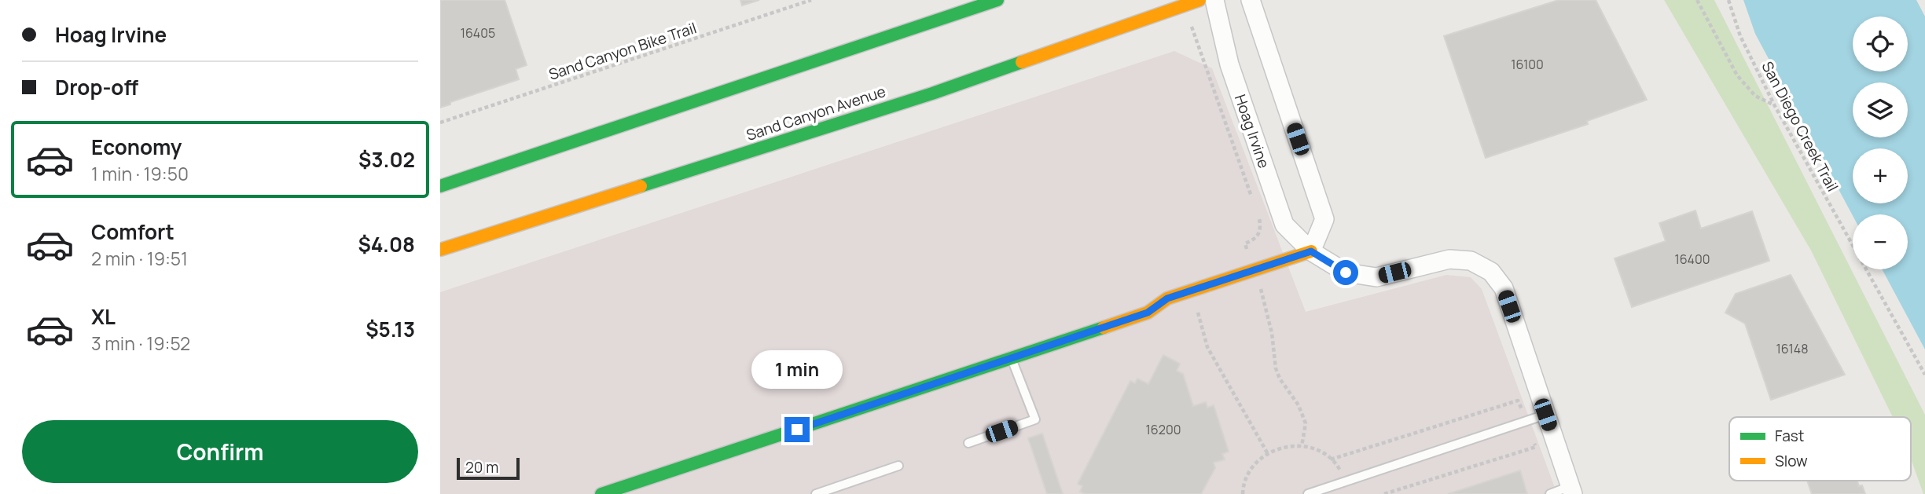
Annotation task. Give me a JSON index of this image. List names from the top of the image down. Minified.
{"streets":{"main road":["Sand Canyon Avenue"],"street":["Hoag Irvine"],"path":["Sand Canyon Bike Trail","San Diego Creek Trail"]},"house_numbers":["16405","16100","16400","16148","16200"],"legend":["Fast","Slow"],"scale_bar":"20 m","page":{"banner":["Hoag Irvine","Drop-off"],"map_buttons":["+","−"],"list":[{"name":"Economy","note":"1 min · 19:50","value":"$3.02"},{"name":"Comfort","note":"2 min · 19:51","value":"$4.08"},{"name":"XL","note":"3 min · 19:52","value":"$5.13"}],"bubble":"1 min","buttons":"Confirm","scale":"20 m"}}
